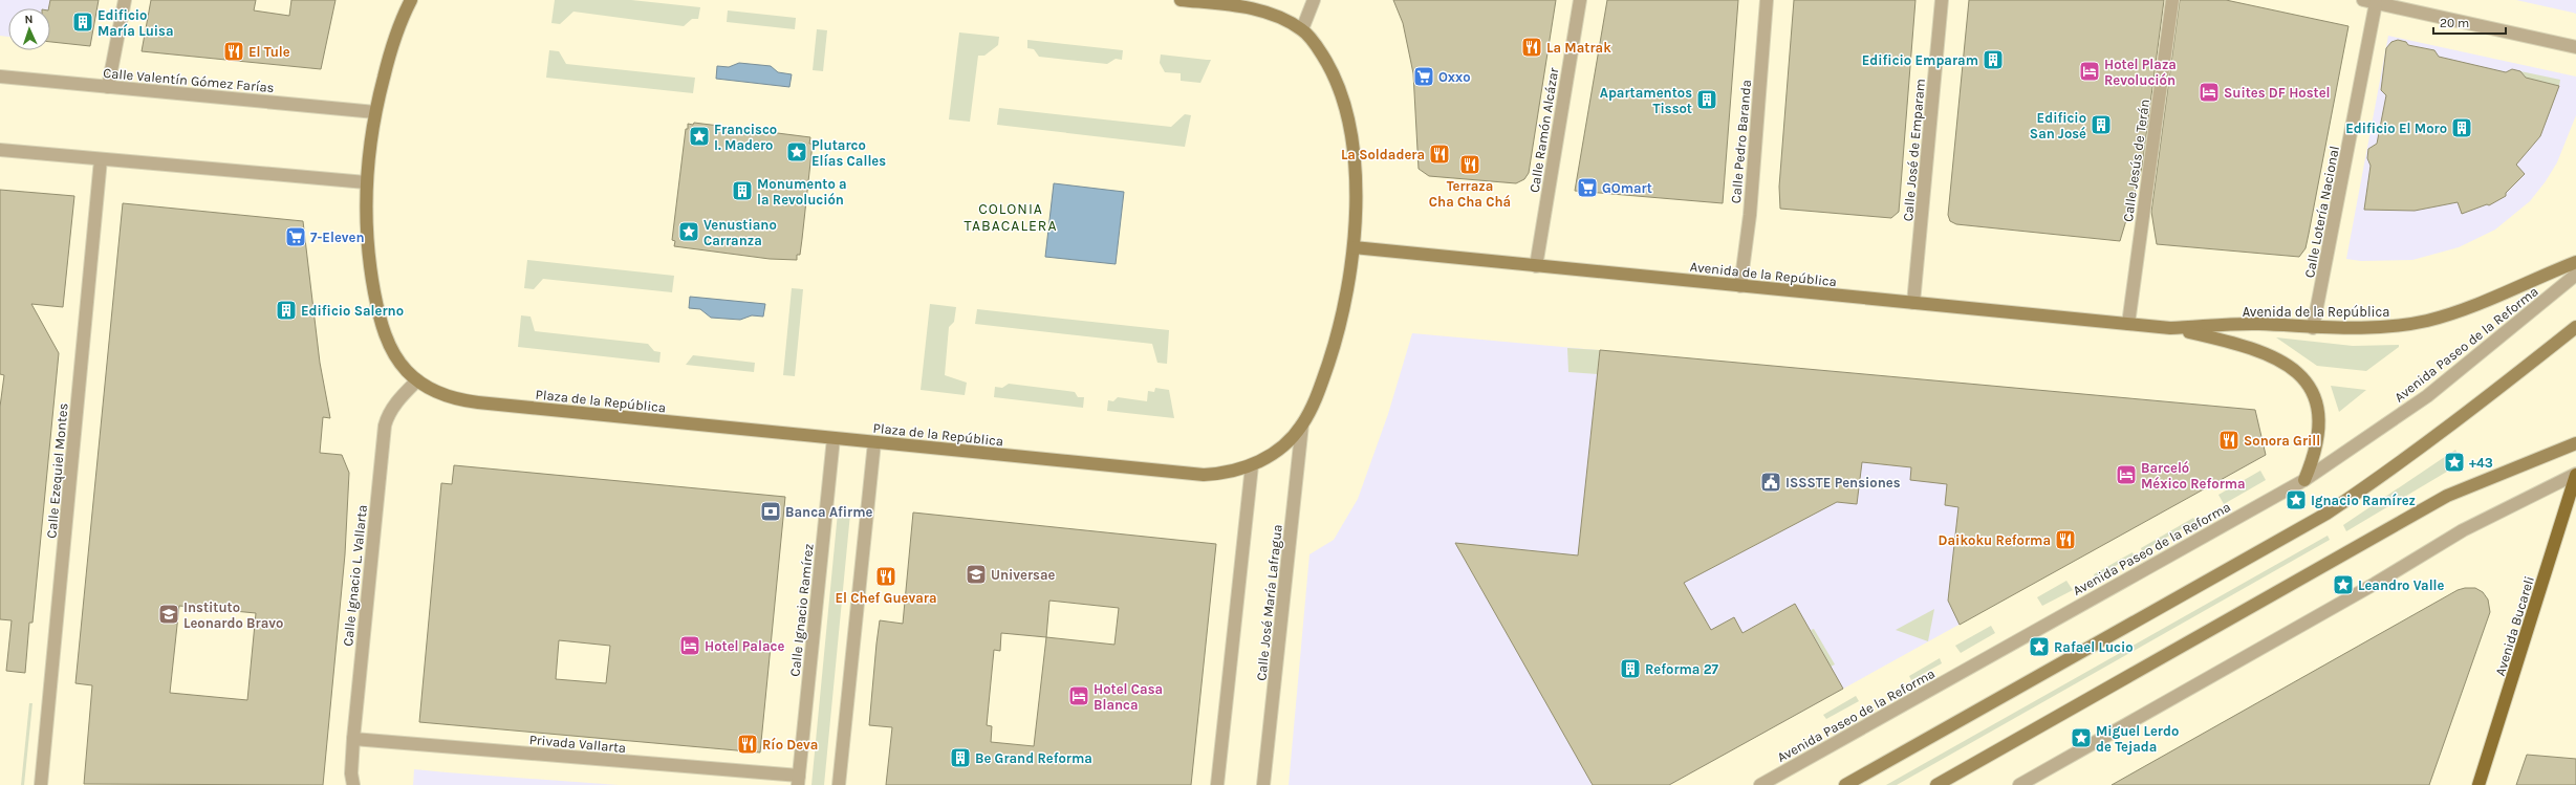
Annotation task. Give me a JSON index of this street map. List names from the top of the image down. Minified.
{"streets":{"main road":["Avenida de la República","Plaza de la República","Avenida Bucareli"],"street":["Calle Valentín Gómez Farías","Calle Ramón Alcázar","Calle Pedro Baranda","Calle José de Emparam","Calle Jesús de Terán","Calle Lotería Nacional","Avenida Paseo de la Reforma","Calle Ezequiel Montes","Calle Ignacio L. Vallarta","Calle José María Lafragua","Calle Ignacio Ramírez","Privada Vallarta"]},"crossings":[["Calle Valentín Gómez Farías","Plaza de la República"],["Calle Ramón Alcázar","Avenida de la República"],["Calle Pedro Baranda","Avenida de la República"],["Calle José de Emparam","Avenida de la República"],["Calle Jesús de Terán","Avenida de la República"],["Calle Lotería Nacional","Avenida de la República"],["Avenida de la República","Avenida Paseo de la Reforma"],["Avenida de la República","Plaza de la República"],["Plaza de la República","Calle Ignacio L. Vallarta"],["Plaza de la República","Calle José María Lafragua"],["Plaza de la República","Calle Ignacio Ramírez"],["Calle Ignacio L. Vallarta","Privada Vallarta"],["Calle Ignacio Ramírez","Privada Vallarta"]],"districts":["COLONIA TABACALERA"],"places":{"building":["Edificio María Luisa","Edificio Emparam","Apartamentos Tissot","Edificio San José","Edificio El Moro","Monumento a la Revolución","Edificio Salerno","Reforma 27","Be Grand Reforma"],"restaurant":["La Matrak","El Tule","La Soldadera","Terraza Cha Cha Chá","Sonora Grill","Daikoku Reforma","El Chef Guevara","Río Deva"],"hotel":["Hotel Plaza Revolución","Suites DF Hostel","Barceló México Reforma","Hotel Palace","Hotel Casa Blanca"],"supermarket":["Oxxo","GOmart","7-Eleven"],"place":["Francisco I. Madero","Plutarco Elías Calles","Venustiano Carranza","+43","Ignacio Ramírez","Leandro Valle","Rafael Lucio","Miguel Lerdo de Tejada"],"public building":["ISSSTE Pensiones"],"bank":["Banca Afirme"],"school or university":["Universae","Instituto Leonardo Bravo"]},"scale_bar":"20 m","north":"top"}
